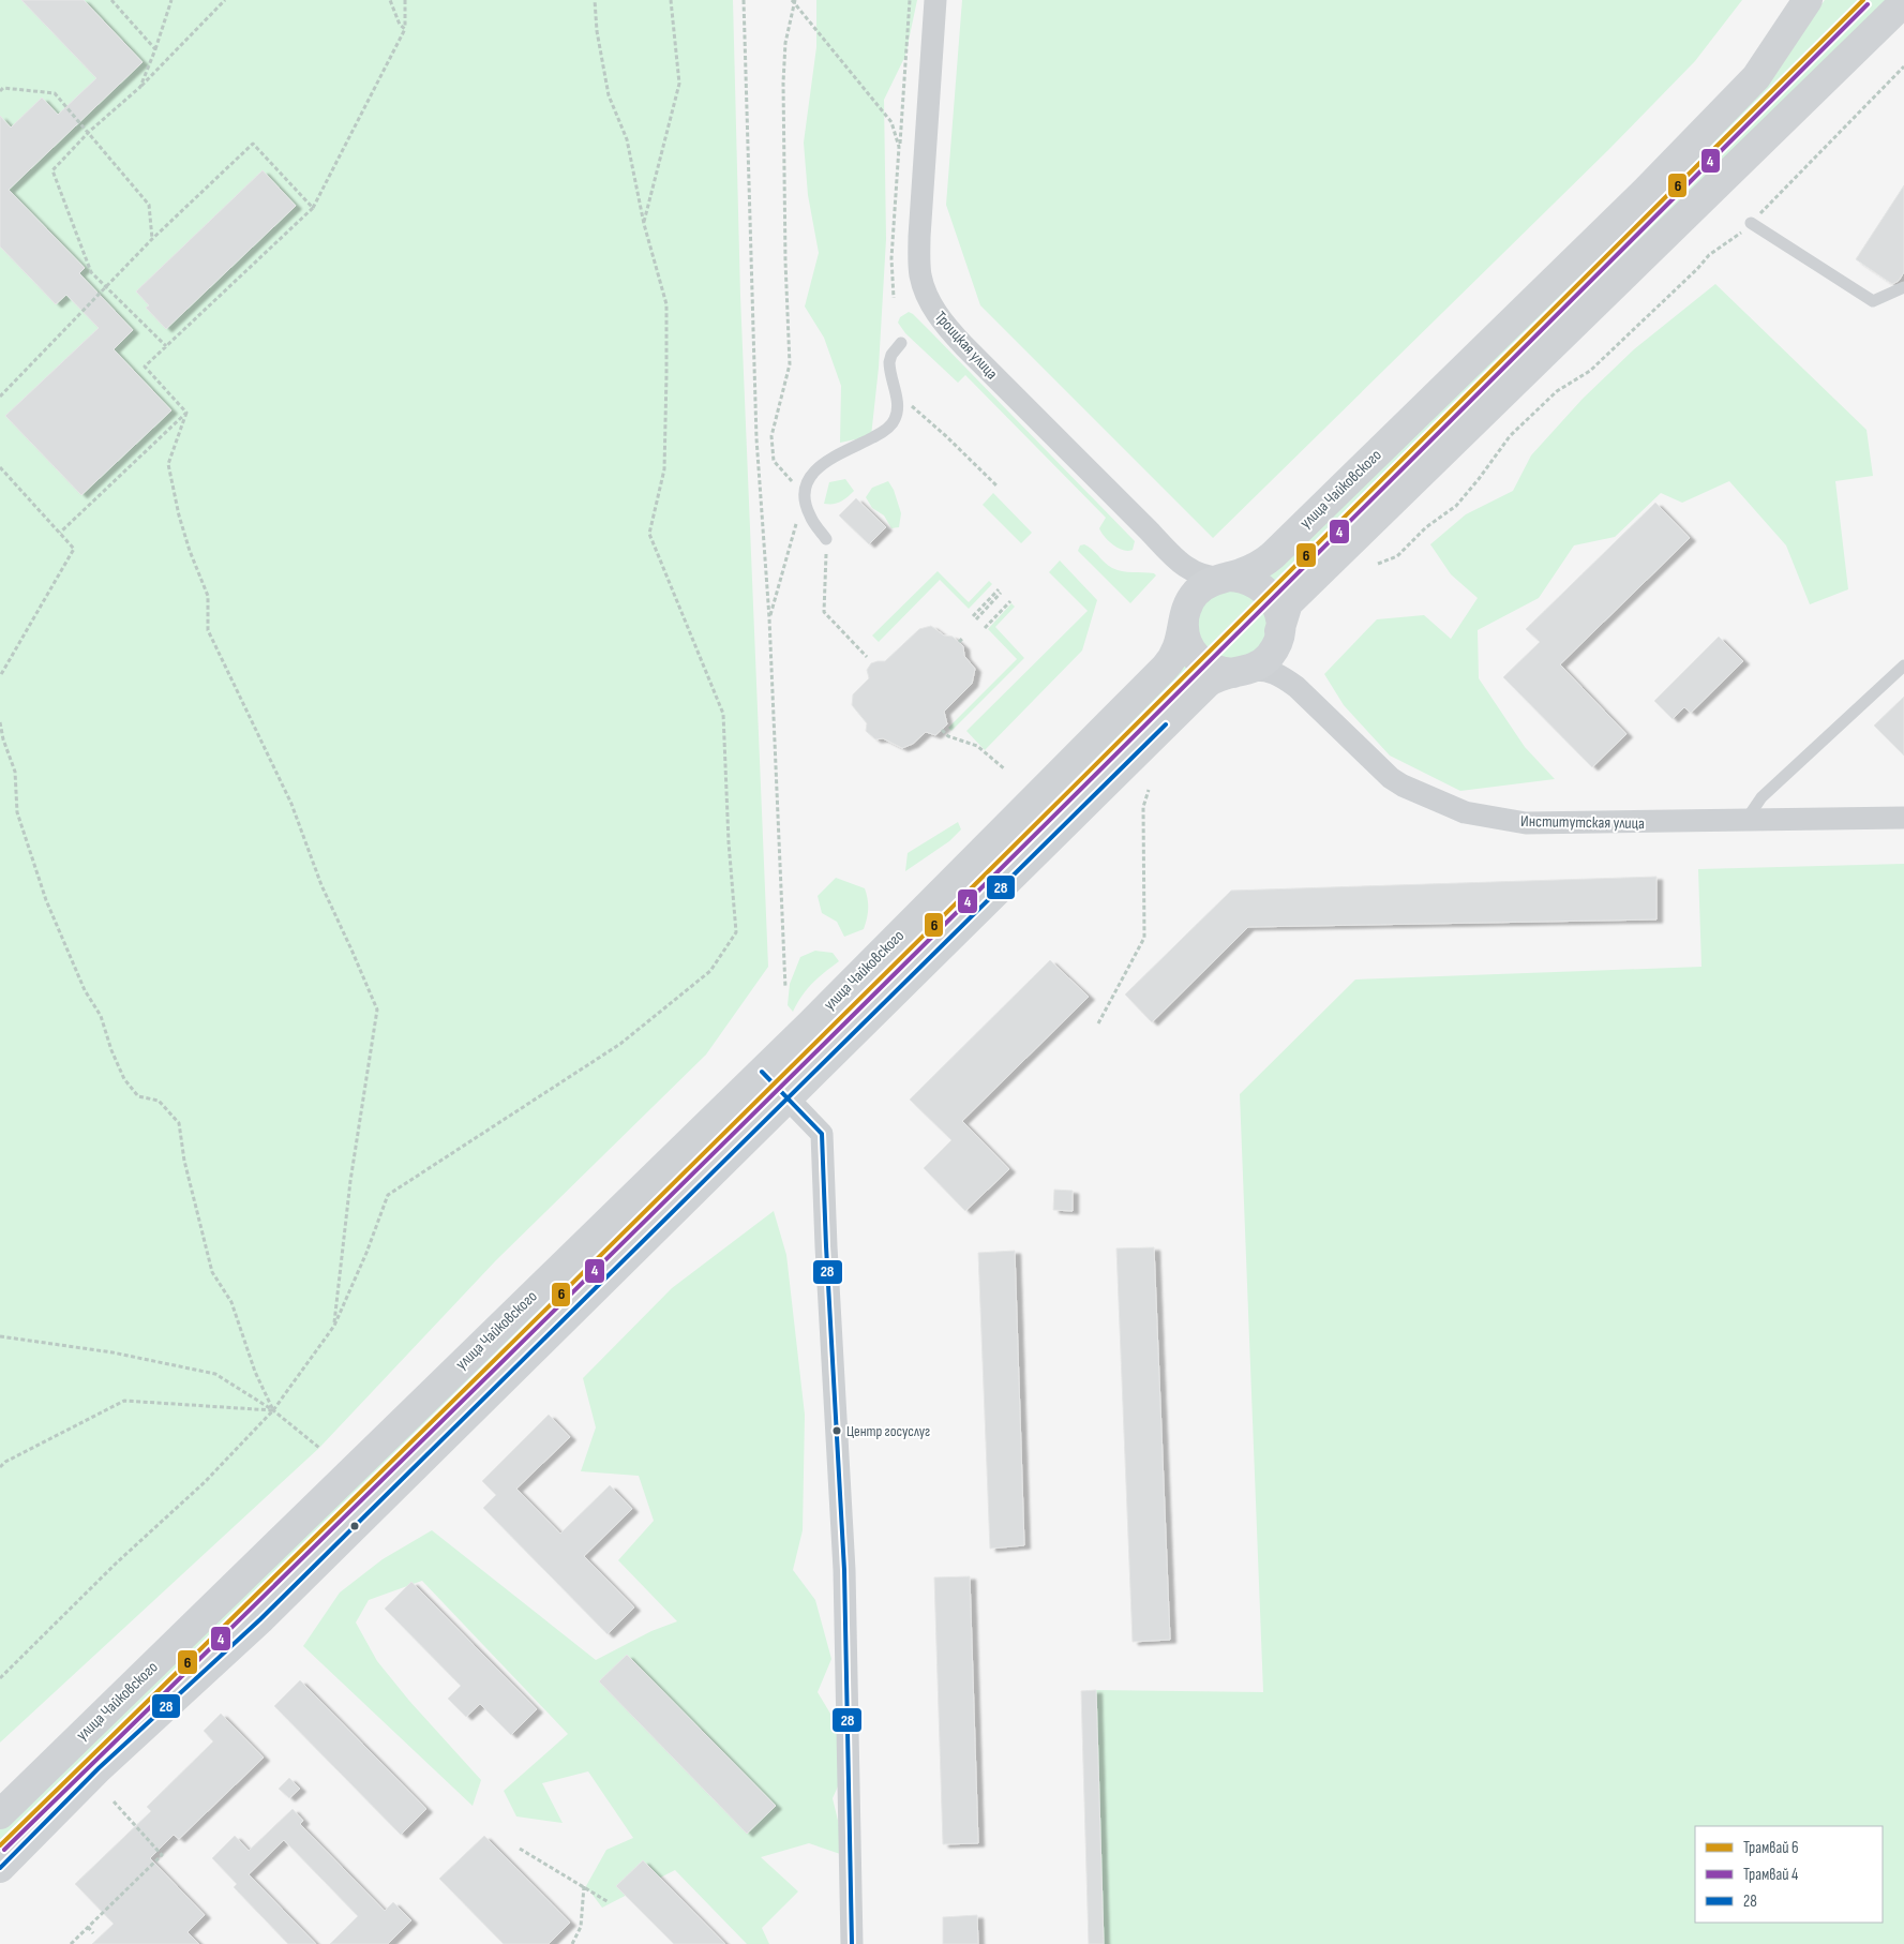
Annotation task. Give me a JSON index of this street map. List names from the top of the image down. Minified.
{"streets":{"main road":["улица Чайковского"],"street":["Троицкая улица","Институтская улица"]},"crossings":[["улица Чайковского","Институтская улица"]],"places":["Центр госуслуг"],"lines":["tram line 6","tram line 4","transit line 28"],"legend":["Трамвай 6","Трамвай 4","28"]}
